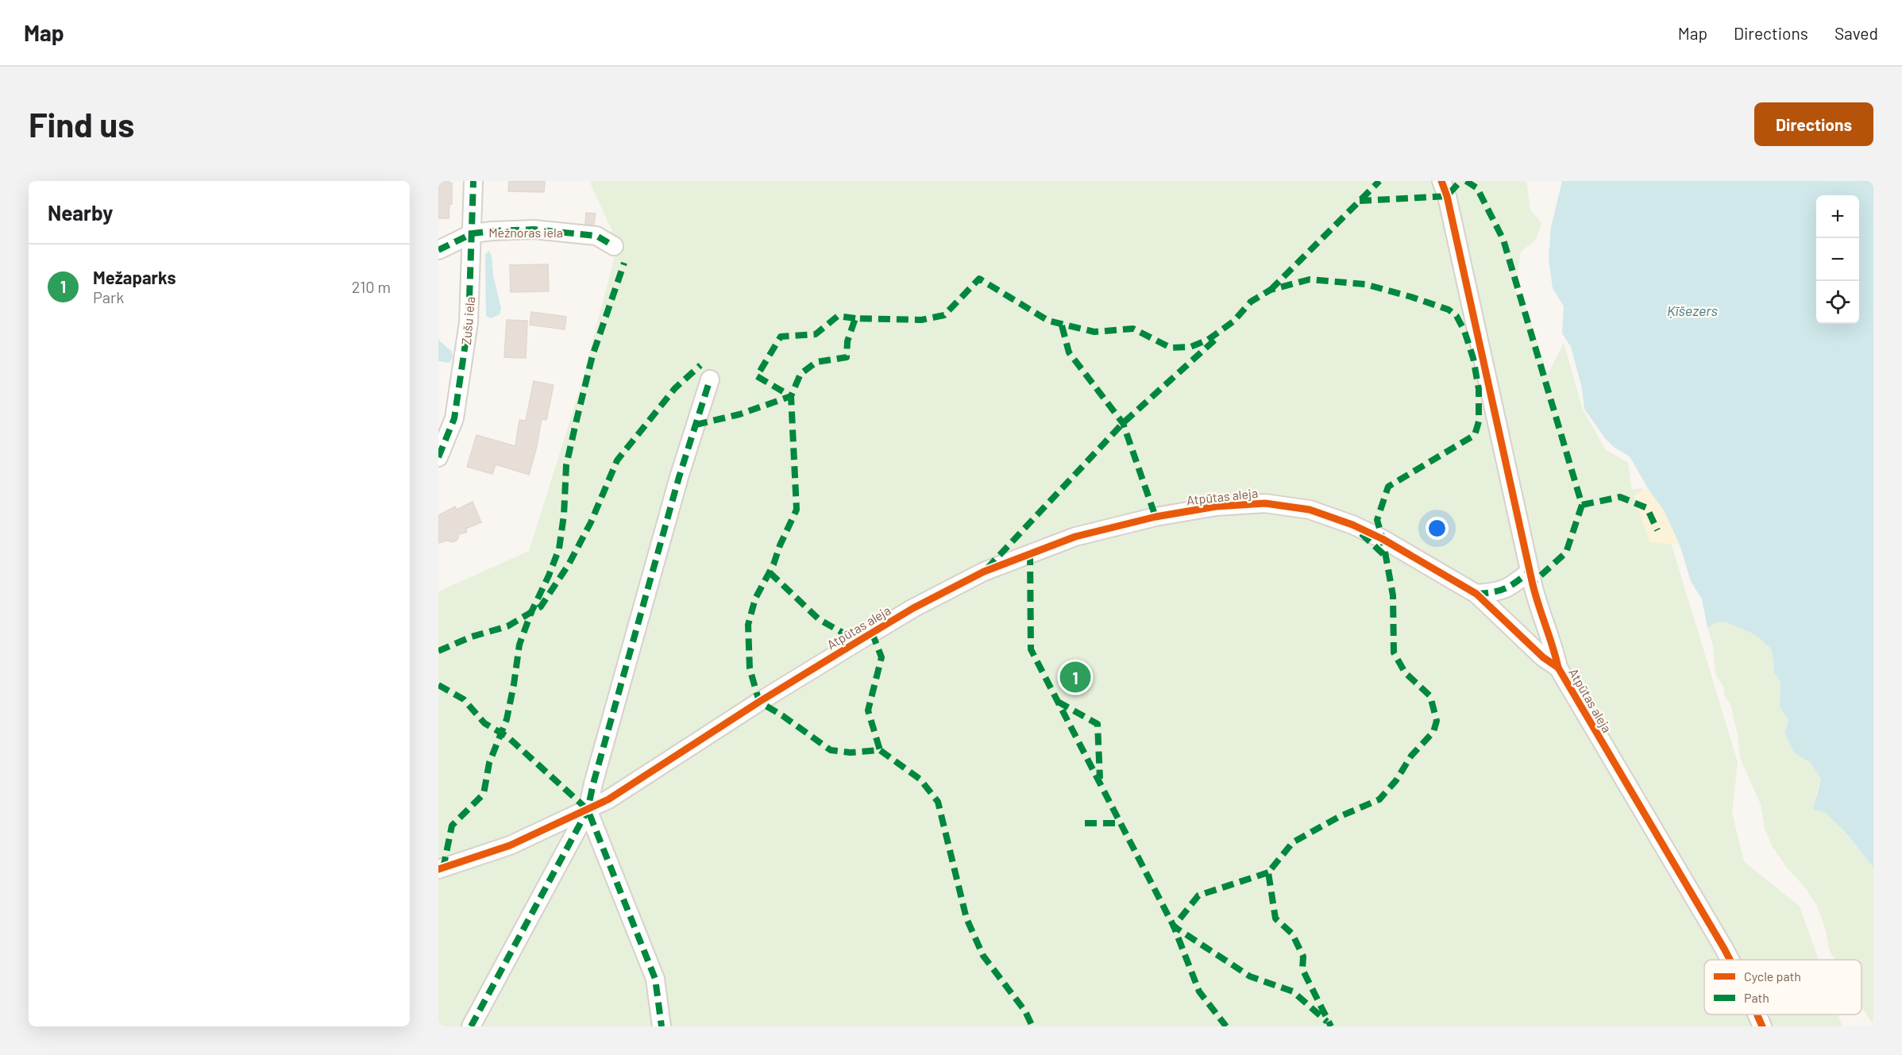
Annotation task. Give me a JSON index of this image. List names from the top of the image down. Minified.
{"streets":{"street":["Mežnoras iela","Zušu iela","Atpūtas aleja"]},"crossings":[["Mežnoras iela","Zušu iela"]],"water":["Ķīšezers"],"legend":["Cycle path","Path"],"page":{"header":"Map","nav":["Map","Directions","Saved"],"buttons":"Directions","title":"Find us","heading":"Nearby","map_buttons":["+","−"],"list":[{"mark":"1","name":"Mežaparks","note":"Park","value":"210 m"}],"pins":"1"}}
